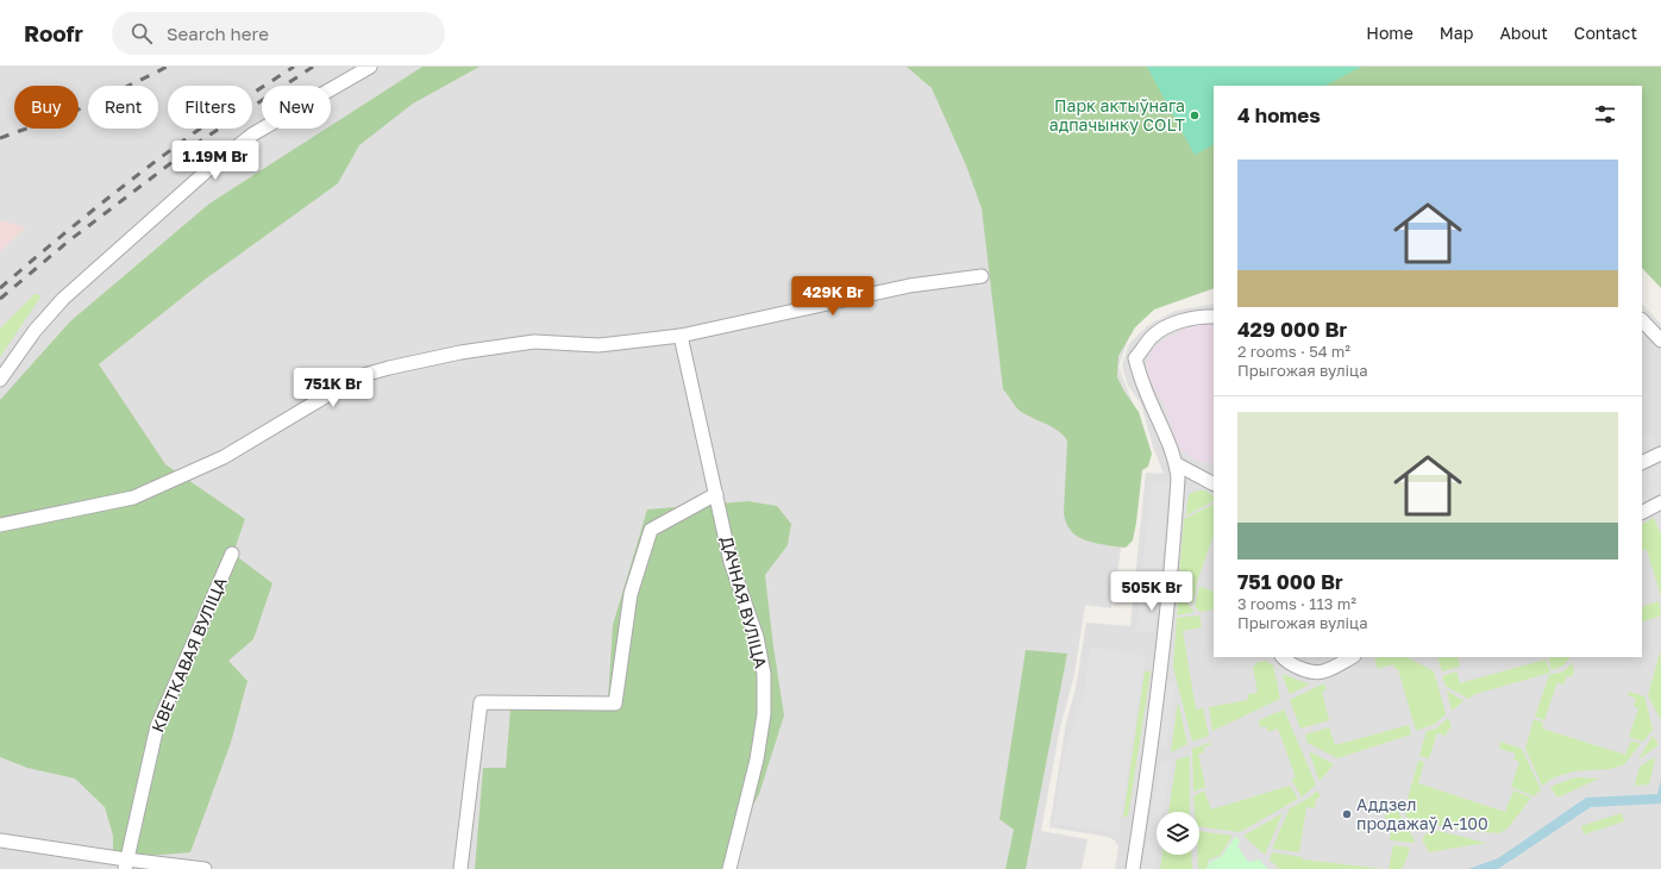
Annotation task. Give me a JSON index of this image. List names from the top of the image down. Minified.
{"streets":{"street":["ДАЧНАЯ ВУЛІЦА","КВЕТКАВАЯ ВУЛІЦА"]},"places":["Парк актыўнага адпачынку COLT","Аддзел продажаў А-100"],"page":{"header":"Roofr","search":"Search here","nav":["Home","Map","About","Contact"],"chip":["Buy","Rent","Filters","New"],"heading":"4 homes","price":["1.19M Br","429K Br","751K Br","505K Br"],"list":[{"name":"429 000 Br","note":"2 rooms · 54 m² · Прыгожая вуліца"},{"name":"751 000 Br","note":"3 rooms · 113 m² · Прыгожая вуліца"}]}}
